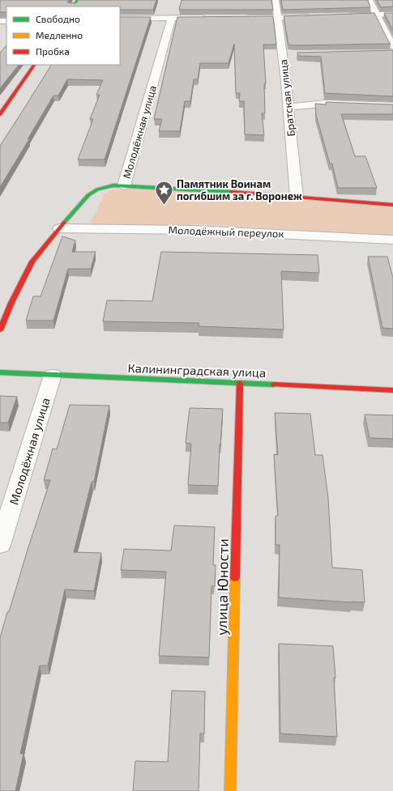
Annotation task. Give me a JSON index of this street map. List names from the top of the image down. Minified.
{"streets":{"street":["Братская улица","Молодёжная улица","Молодёжный переулок","Калининградская улица","улица Юности"]},"crossings":[["Молодёжная улица","Молодёжный переулок"],["Молодёжная улица","Калининградская улица"],["Калининградская улица","улица Юности"]],"places":{"place":["Памятник Воинам погибшим за г. Воронеж"]},"legend":["Свободно","Медленно","Пробка"]}
